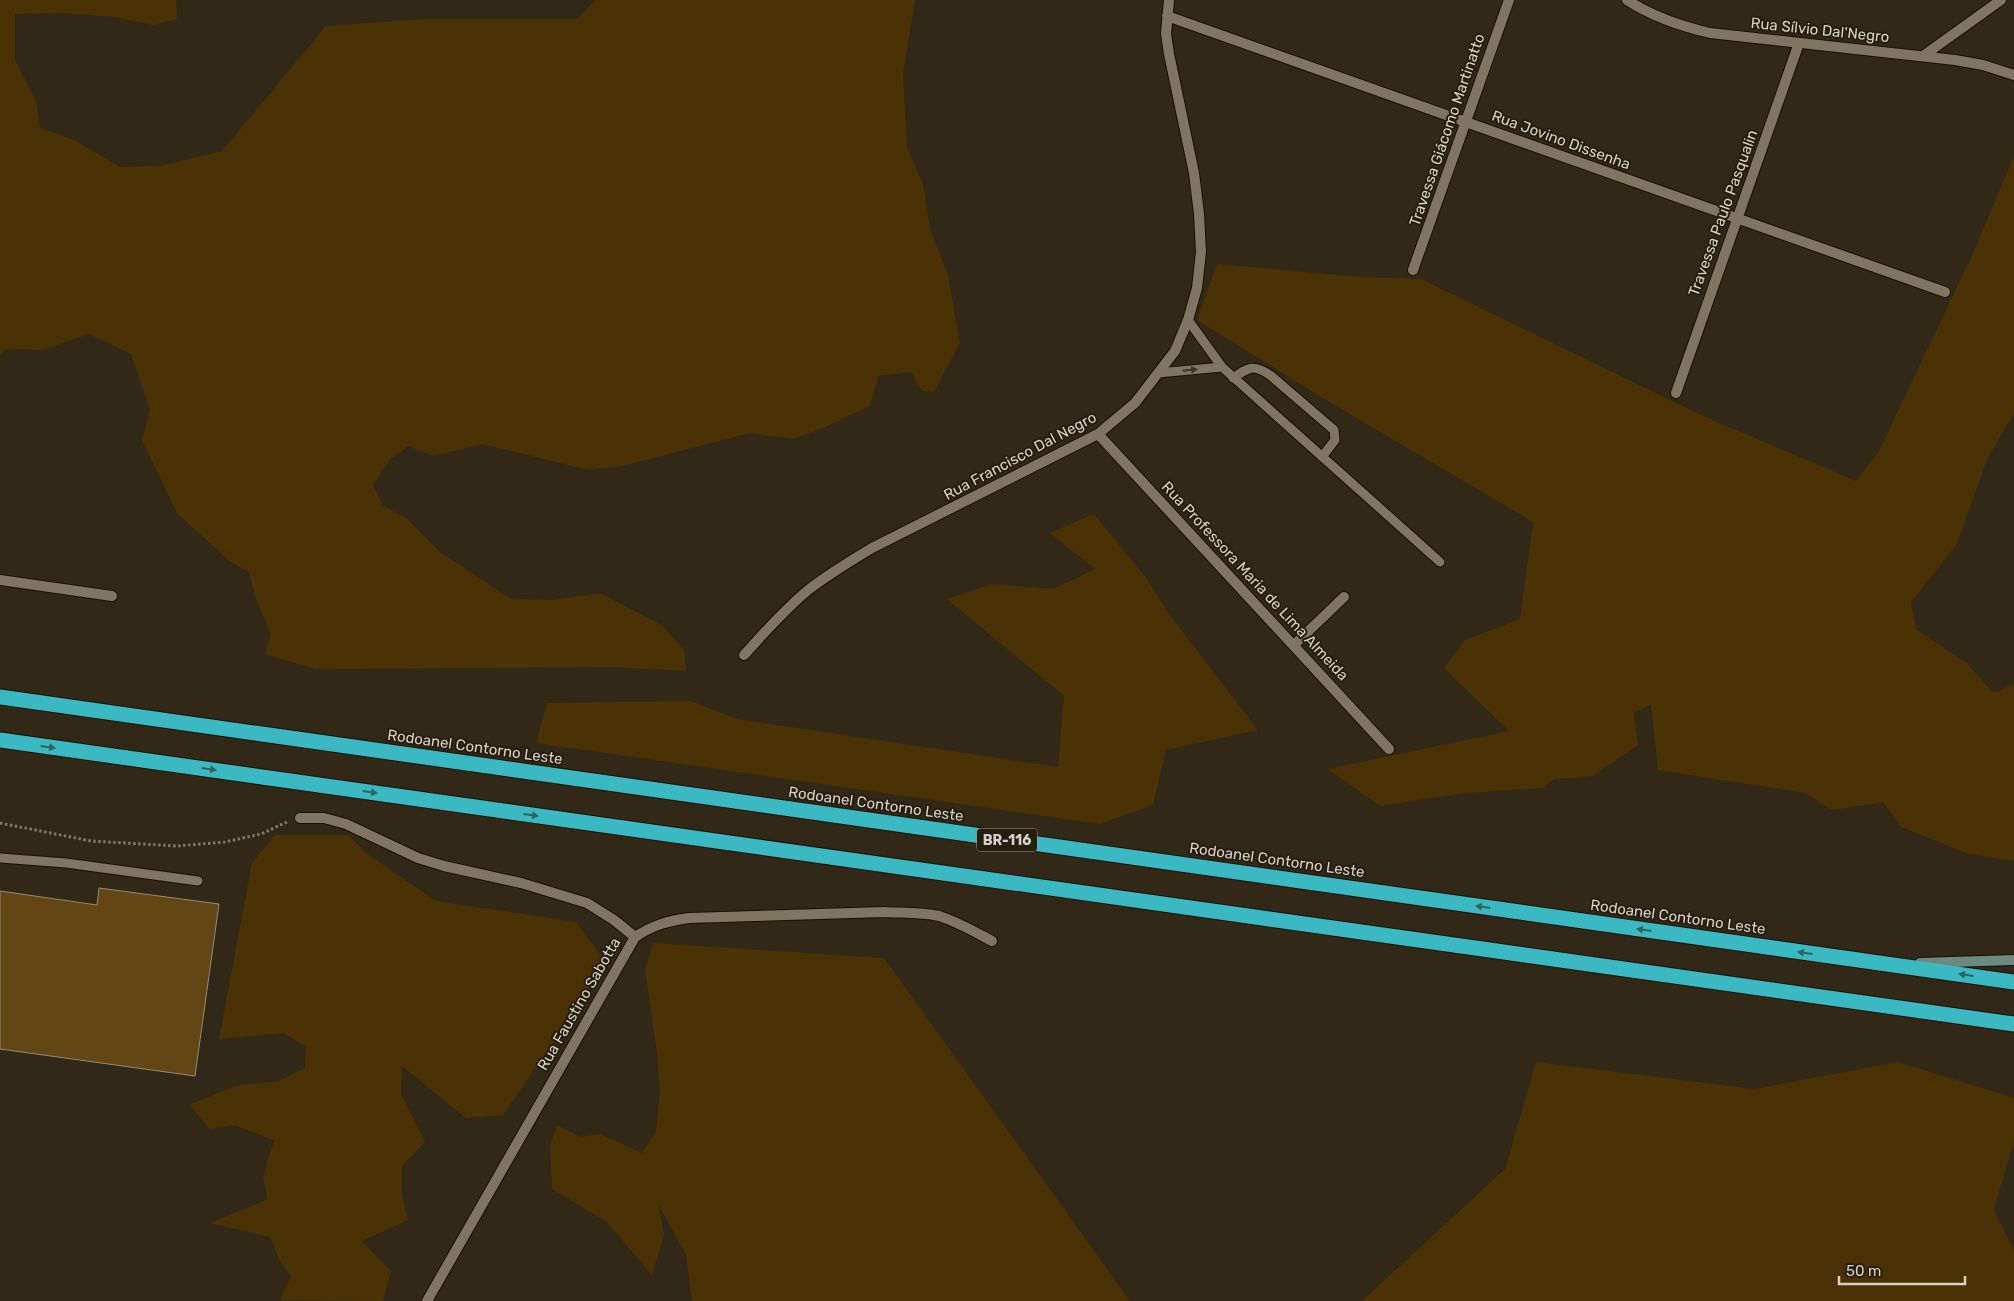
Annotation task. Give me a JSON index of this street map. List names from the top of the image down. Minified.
{"streets":{"highway":["Rodoanel Contorno Leste","BR-116"],"street":["Rua Sílvio Dal'Negro","Travessa Giácomo Martinatto","Rua Jovino Dissenha","Travessa Paulo Pasqualin","Rua Francisco Dal Negro","Rua Professora Maria de Lima Almeida","Rua Faustino Sabotta"]},"crossings":[["Rua Sílvio Dal'Negro","Travessa Paulo Pasqualin"],["Travessa Giácomo Martinatto","Rua Jovino Dissenha"],["Rua Jovino Dissenha","Travessa Paulo Pasqualin"],["Rua Jovino Dissenha","Rua Francisco Dal Negro"],["Rua Francisco Dal Negro","Rua Professora Maria de Lima Almeida"]],"scale_bar":"50 m"}
